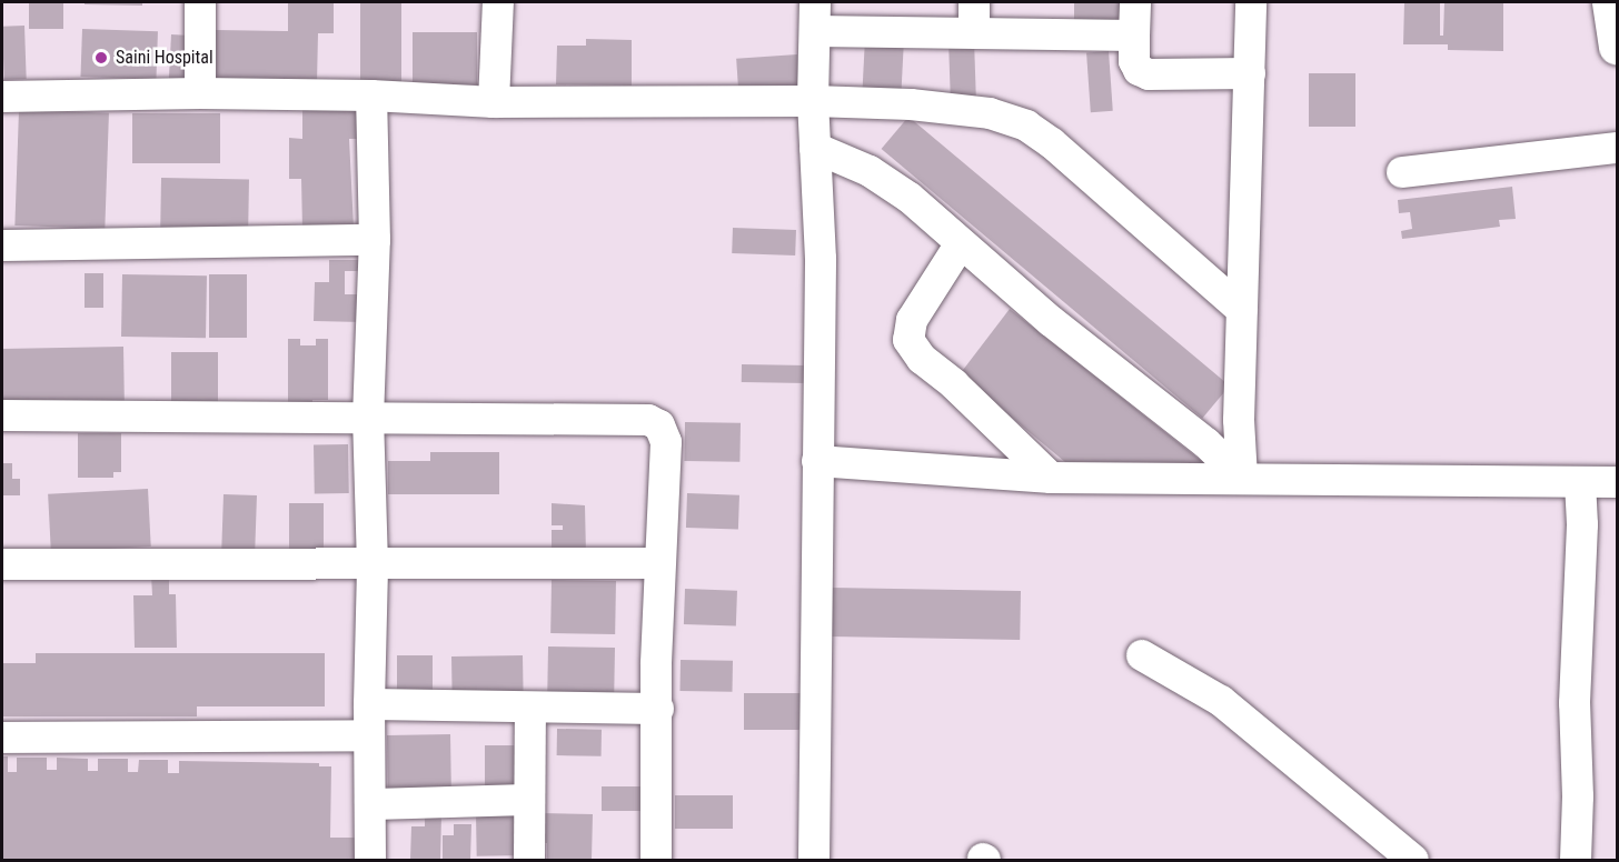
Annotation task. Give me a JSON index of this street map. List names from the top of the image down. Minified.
{"places":["Saini Hospital"]}
